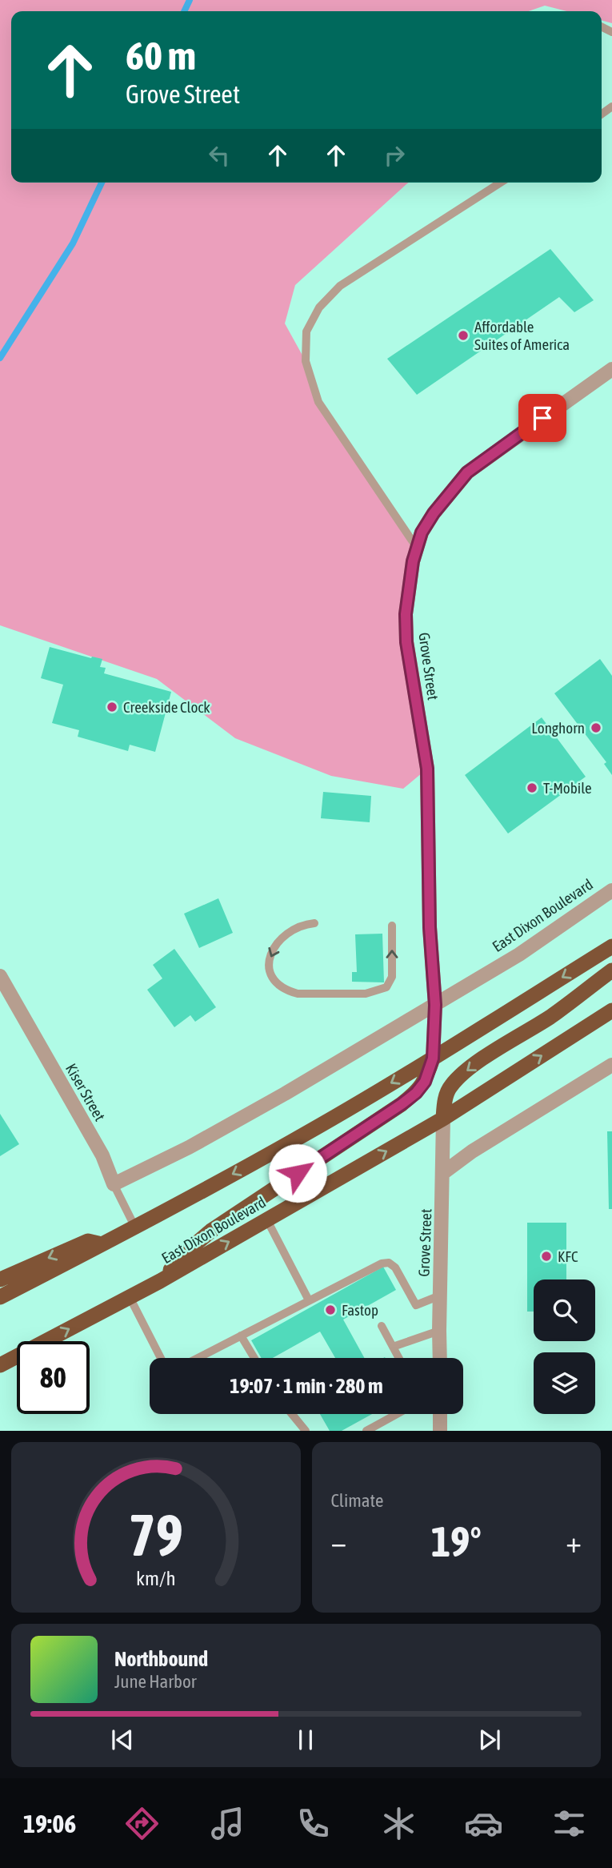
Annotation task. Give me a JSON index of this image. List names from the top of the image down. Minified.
{"streets":{"highway":["East Dixon Boulevard"],"street":["Grove Street","Kiser Street"]},"crossings":[["Grove Street","East Dixon Boulevard"],["East Dixon Boulevard","Kiser Street"]],"places":["Affordable Suites of America","Creekside Clock","Longhorn","T-Mobile","KFC","Fastop"],"page":{"turn":["60 m","Grove Street"],"limit":"80","trip":"19:07 · 1 min · 280 m","tile":"Climate","heat":["−","19°","+"],"song":["Northbound","June Harbor"],"tabs":"19:06","gauge":["79","km/h"]}}
